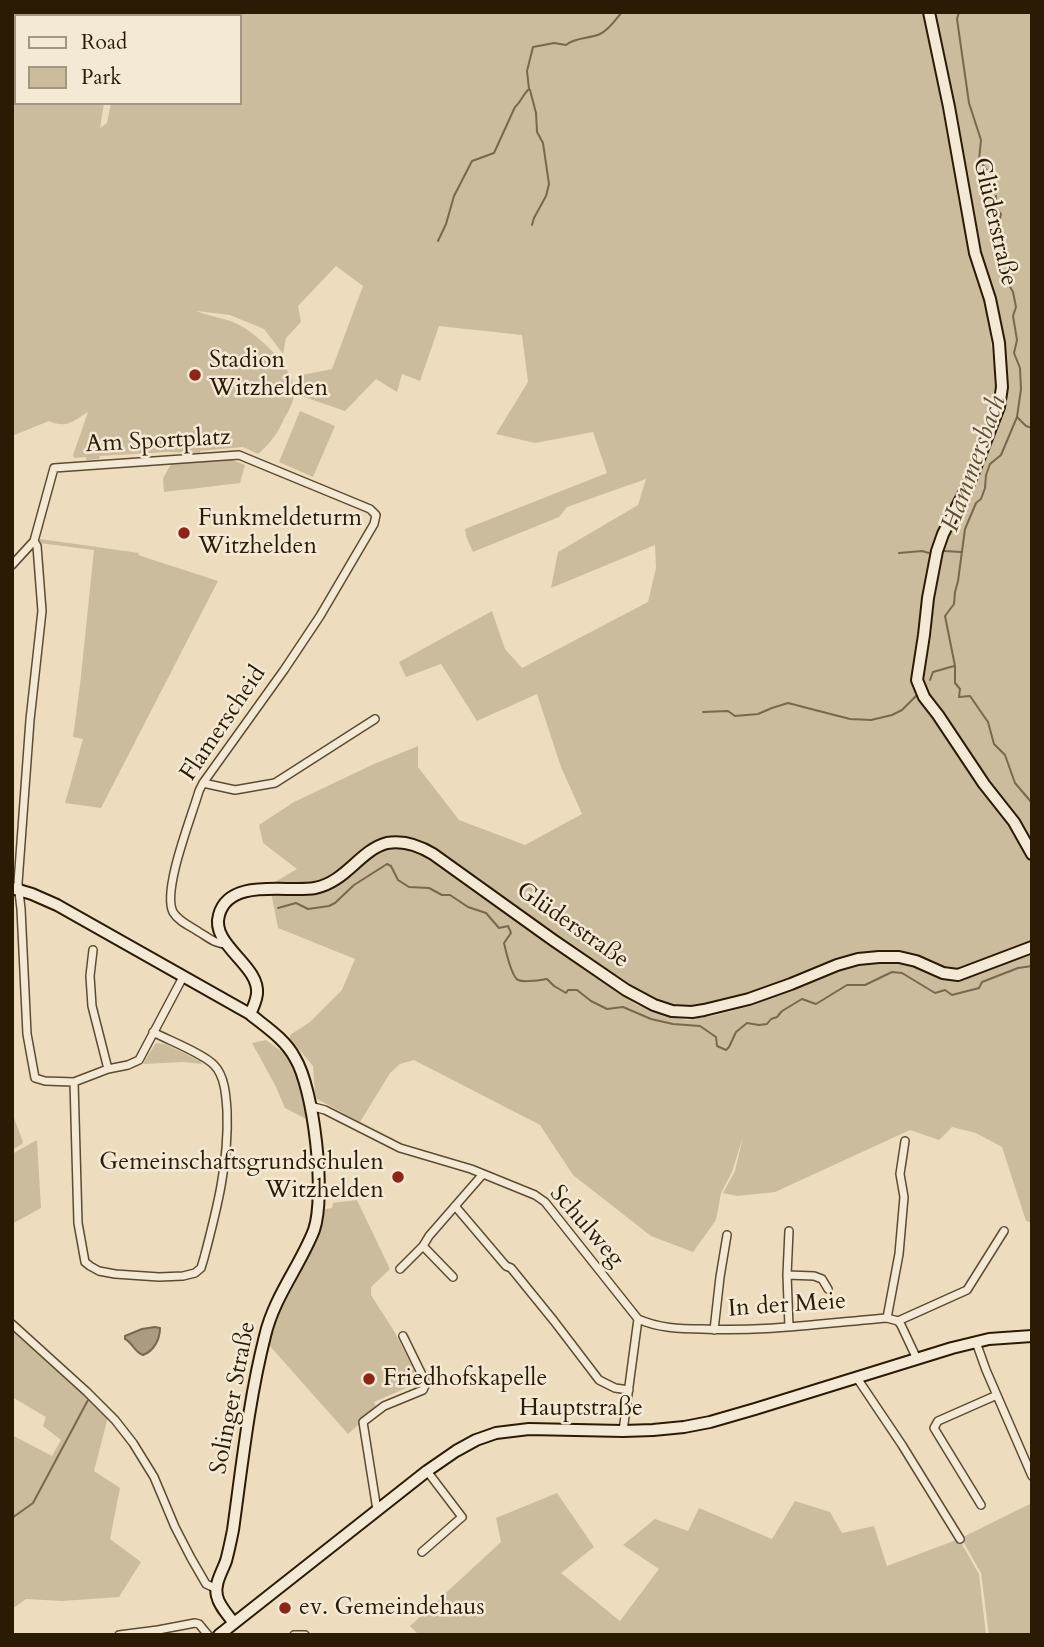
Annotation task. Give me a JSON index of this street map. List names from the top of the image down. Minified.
{"streets":{"main road":["Glüderstraße","Solinger Straße","Hauptstraße"],"street":["Am Sportplatz","Flamerscheid","Schulweg","In der Meie"]},"crossings":[["Glüderstraße","Flamerscheid"],["Glüderstraße","Solinger Straße"],["Am Sportplatz","Flamerscheid"],["Schulweg","In der Meie"],["Schulweg","Solinger Straße"]],"water":["Hammersbach"],"places":["Stadion Witzhelden","Funkmeldeturm Witzhelden","Gemeinschaftsgrundschulen Witzhelden","Friedhofskapelle","ev. Gemeindehaus"],"legend":["Road","Park"]}
